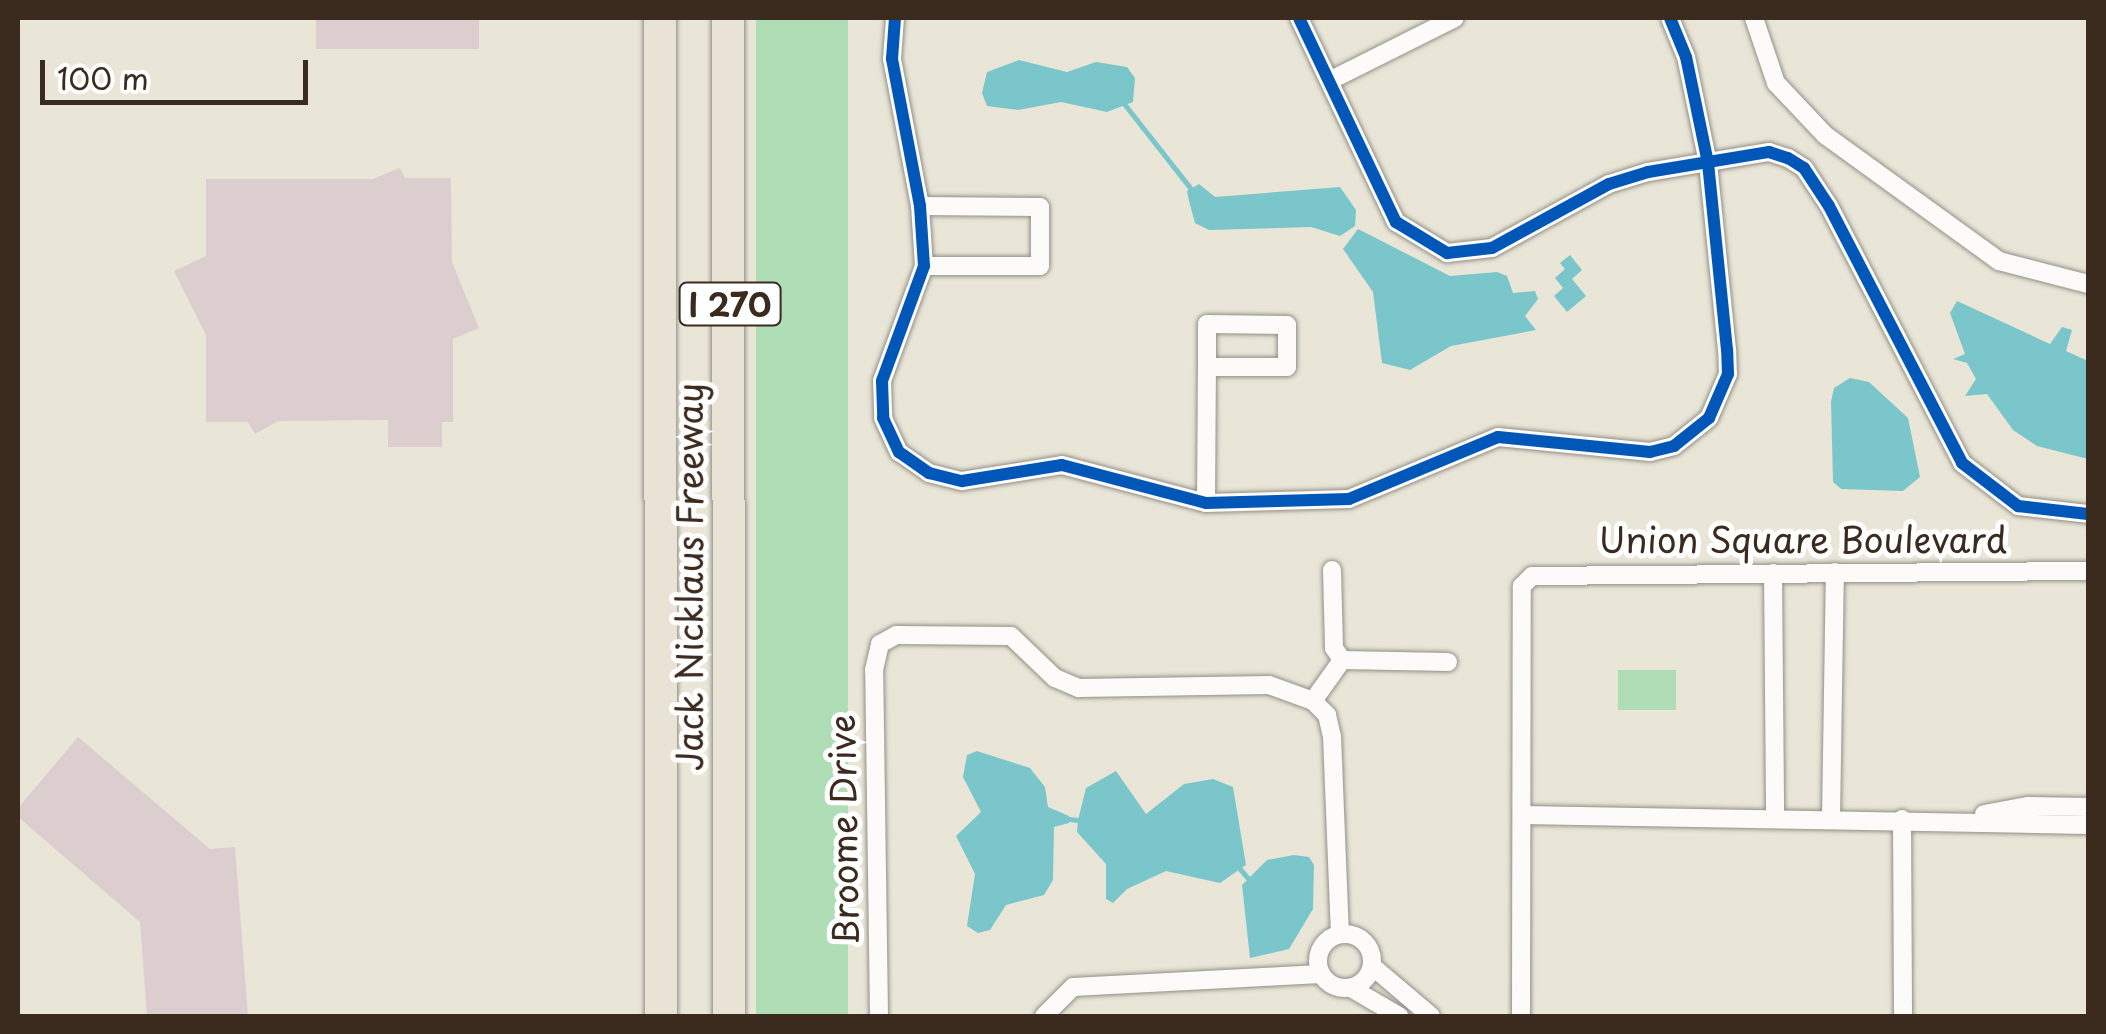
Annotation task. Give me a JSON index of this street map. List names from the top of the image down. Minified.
{"streets":{"highway":["I 270","Jack Nicklaus Freeway"],"street":["Union Square Boulevard","Broome Drive"]},"scale_bar":"100 m"}
